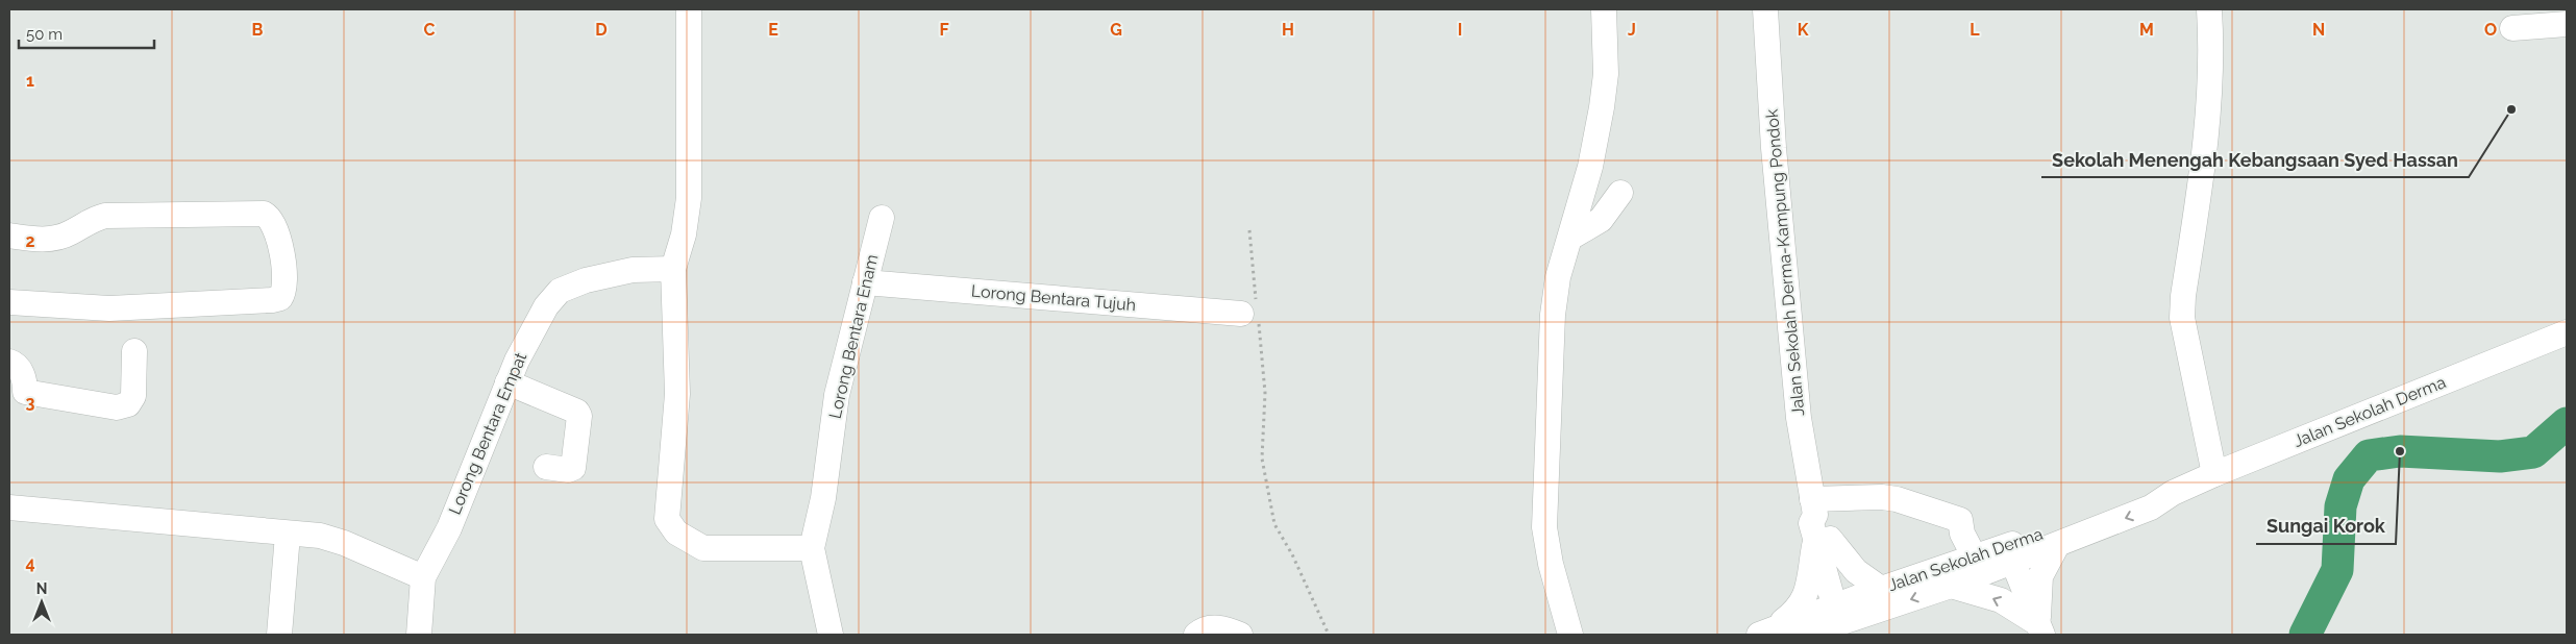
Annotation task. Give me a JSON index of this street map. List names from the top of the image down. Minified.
{"streets":{"street":["Jalan Sekolah Derma-Kampung Pondok","Lorong Bentara Tujuh","Lorong Bentara Enam","Jalan Sekolah Derma","Lorong Bentara Empat"]},"crossings":[["Jalan Sekolah Derma-Kampung Pondok","Jalan Sekolah Derma"],["Lorong Bentara Tujuh","Lorong Bentara Enam"]],"places":["Sekolah Menengah Kebangsaan Syed Hassan","Sungai Korok"],"scale_bar":"50 m","north":"top","grid":{"columns":["B","C","D","E","F","G","H","I","J","K","L","M","N","O"],"rows":["1","2","3","4"]}}
